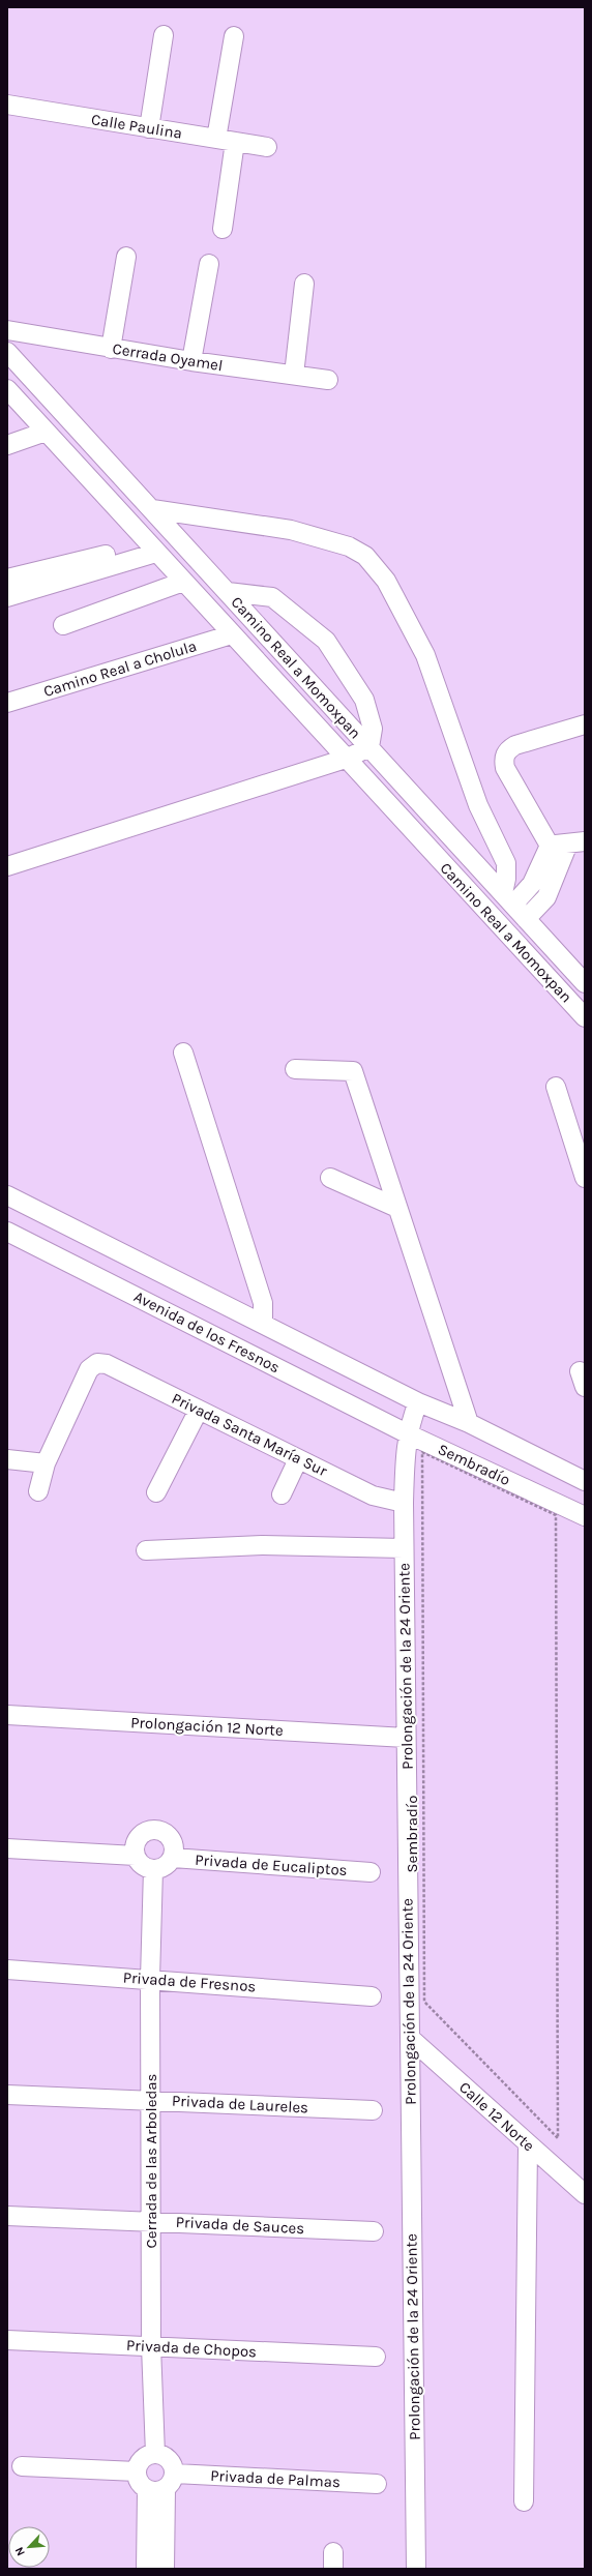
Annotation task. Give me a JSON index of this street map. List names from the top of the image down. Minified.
{"streets":{"street":["Calle Paulina","Cerrada Oyamel","Camino Real a Momoxpan","Camino Real a Cholula","Avenida de los Fresnos","Privada Santa María Sur","Prolongación de la 24 Oriente","Prolongación 12 Norte","Privada de Eucaliptos","Privada de Fresnos","Privada de Laureles","Calle 12 Norte","Cerrada de las Arboledas","Privada de Sauces","Privada de Chopos","Privada de Palmas"],"path":["Sembradío"]},"crossings":[["Camino Real a Momoxpan","Camino Real a Cholula"],["Avenida de los Fresnos","Prolongación de la 24 Oriente"],["Privada Santa María Sur","Prolongación de la 24 Oriente"],["Prolongación de la 24 Oriente","Prolongación 12 Norte"],["Prolongación de la 24 Oriente","Calle 12 Norte"],["Privada de Eucaliptos","Cerrada de las Arboledas"],["Privada de Fresnos","Cerrada de las Arboledas"],["Privada de Laureles","Cerrada de las Arboledas"],["Cerrada de las Arboledas","Privada de Sauces"],["Cerrada de las Arboledas","Privada de Chopos"],["Cerrada de las Arboledas","Privada de Palmas"]],"north":"bottom left"}
